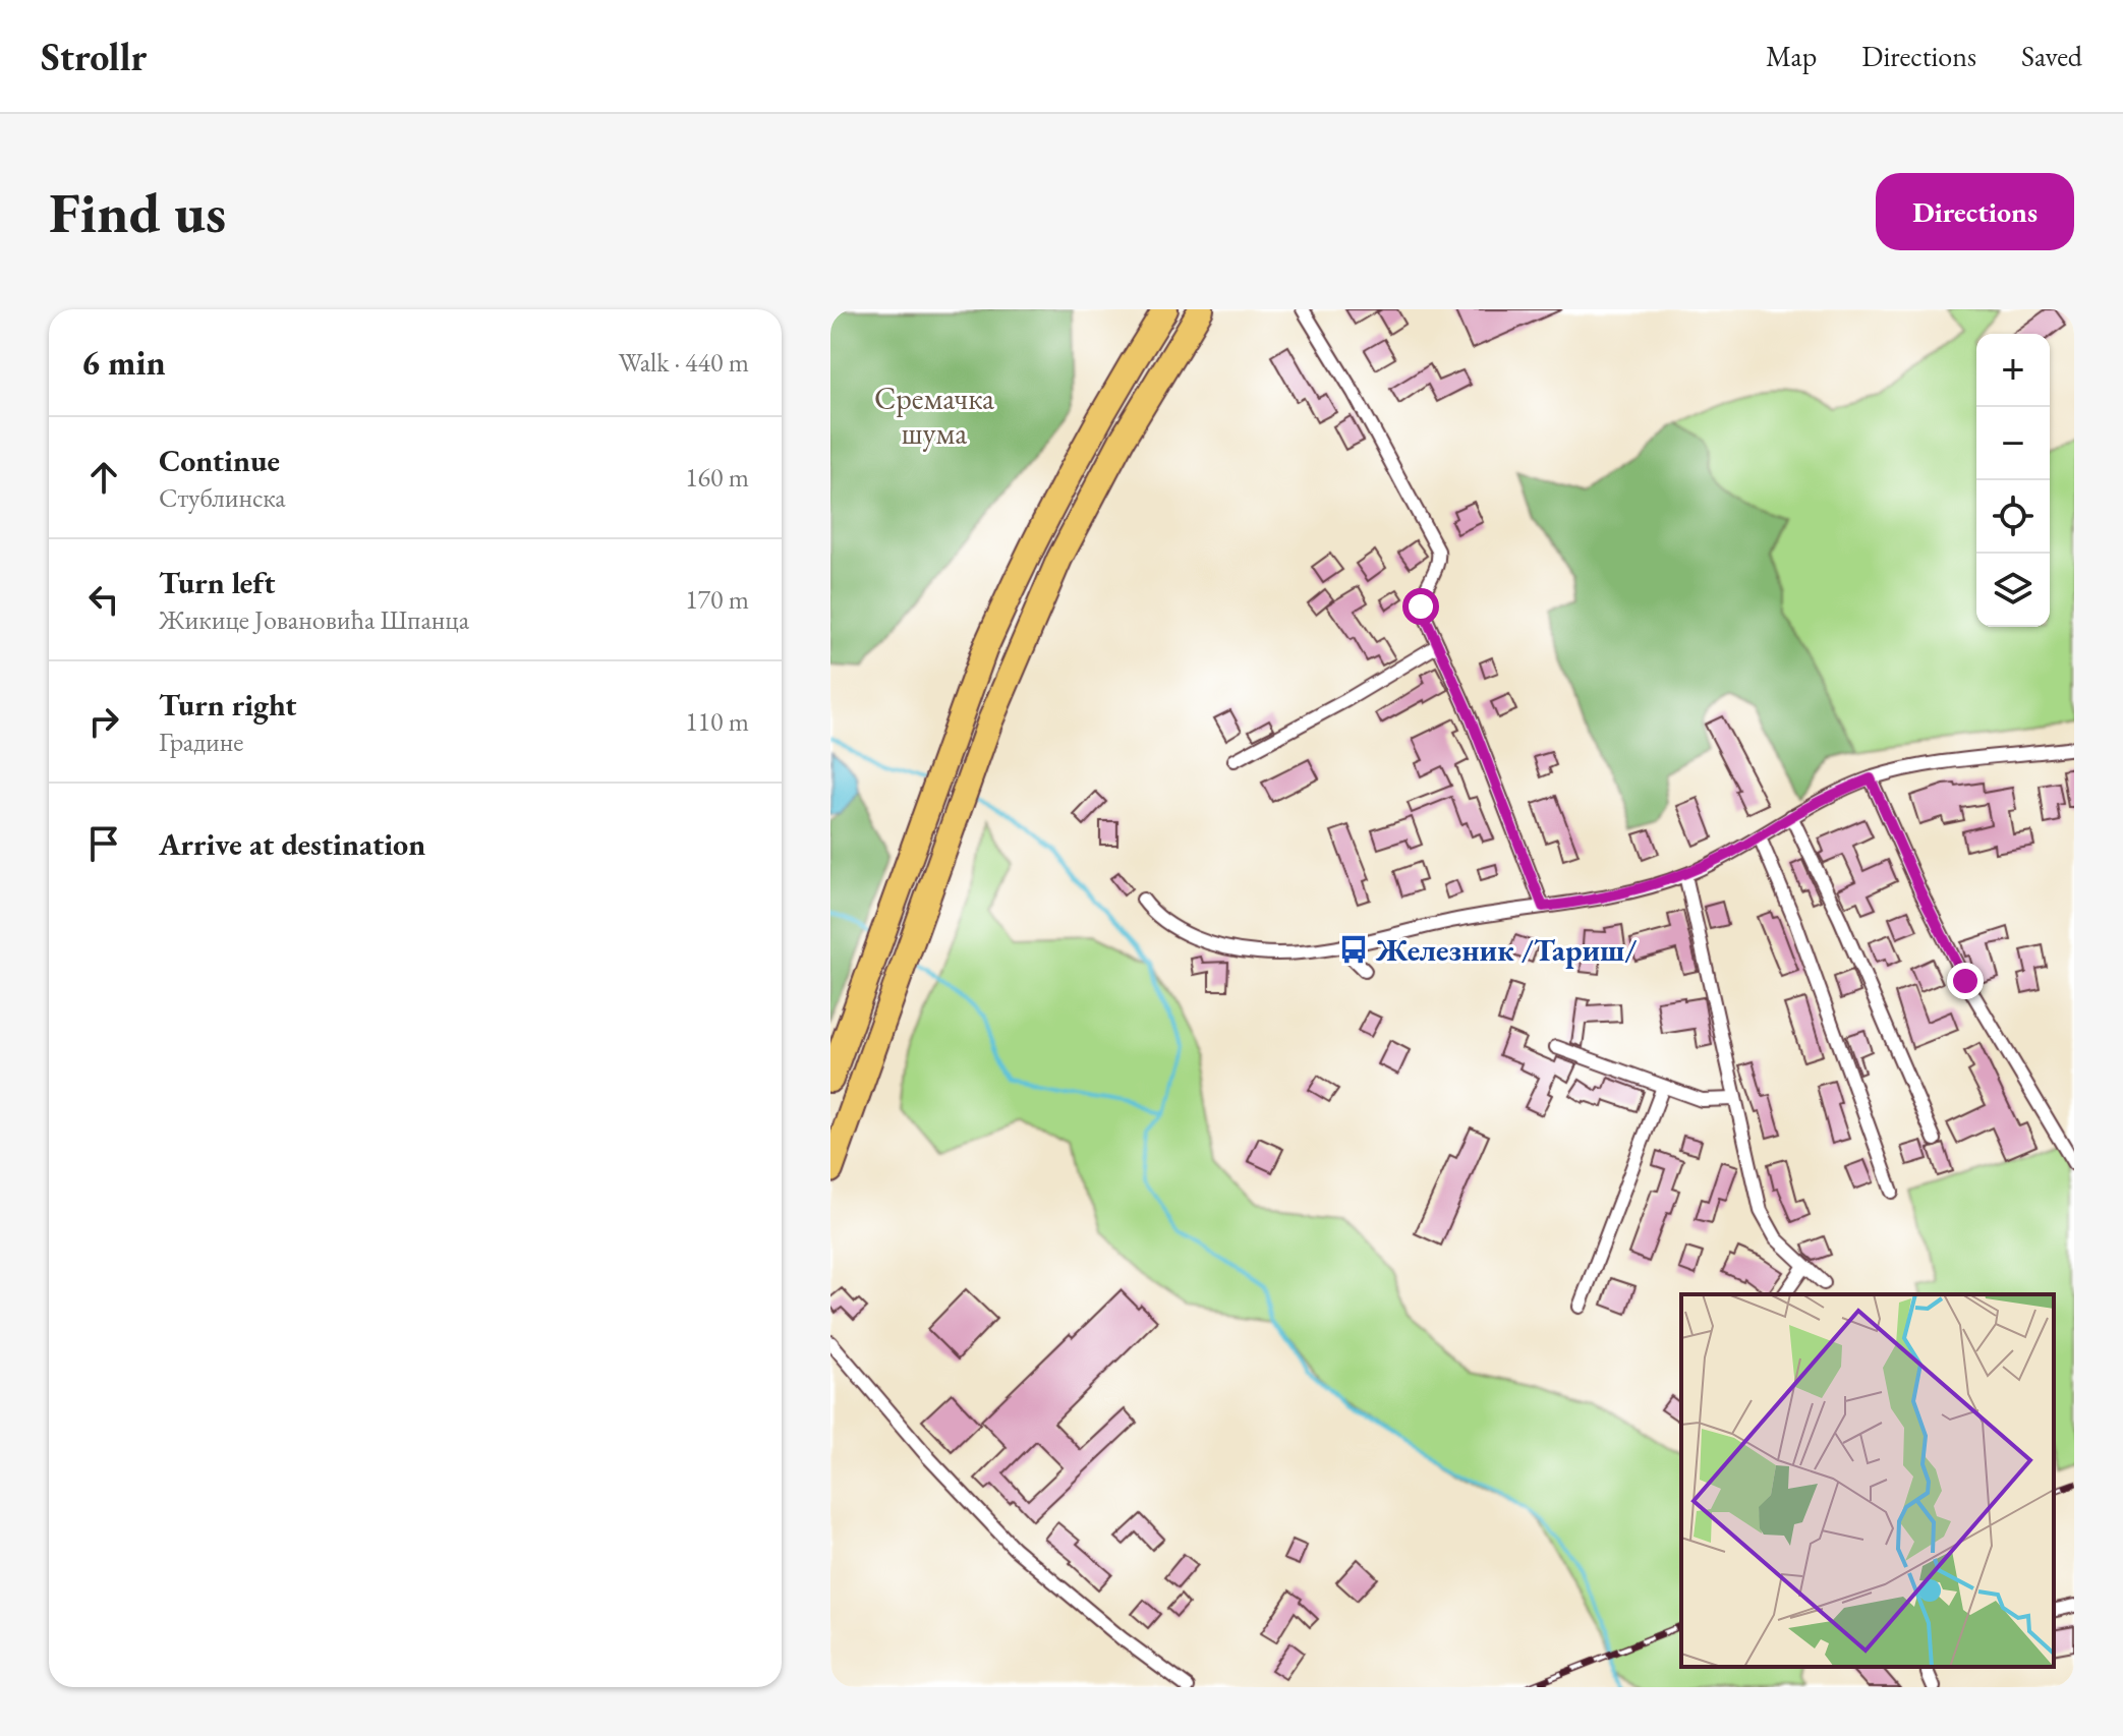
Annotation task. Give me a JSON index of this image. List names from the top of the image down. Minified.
{"parks":["Сремачка шума"],"places":{"bus stop":["Железник /Тариш/"]},"page":{"header":"Strollr","nav":["Map","Directions","Saved"],"buttons":"Directions","title":"Find us","heading":["6 min","Walk · 440 m"],"map_buttons":["+","−"],"list":[["Continue","Стублинска","160 m"],["Turn left","Жикице Јовановића Шпанца","170 m"],["Turn right","Градине","110 m"],"Arrive at destination"]}}
